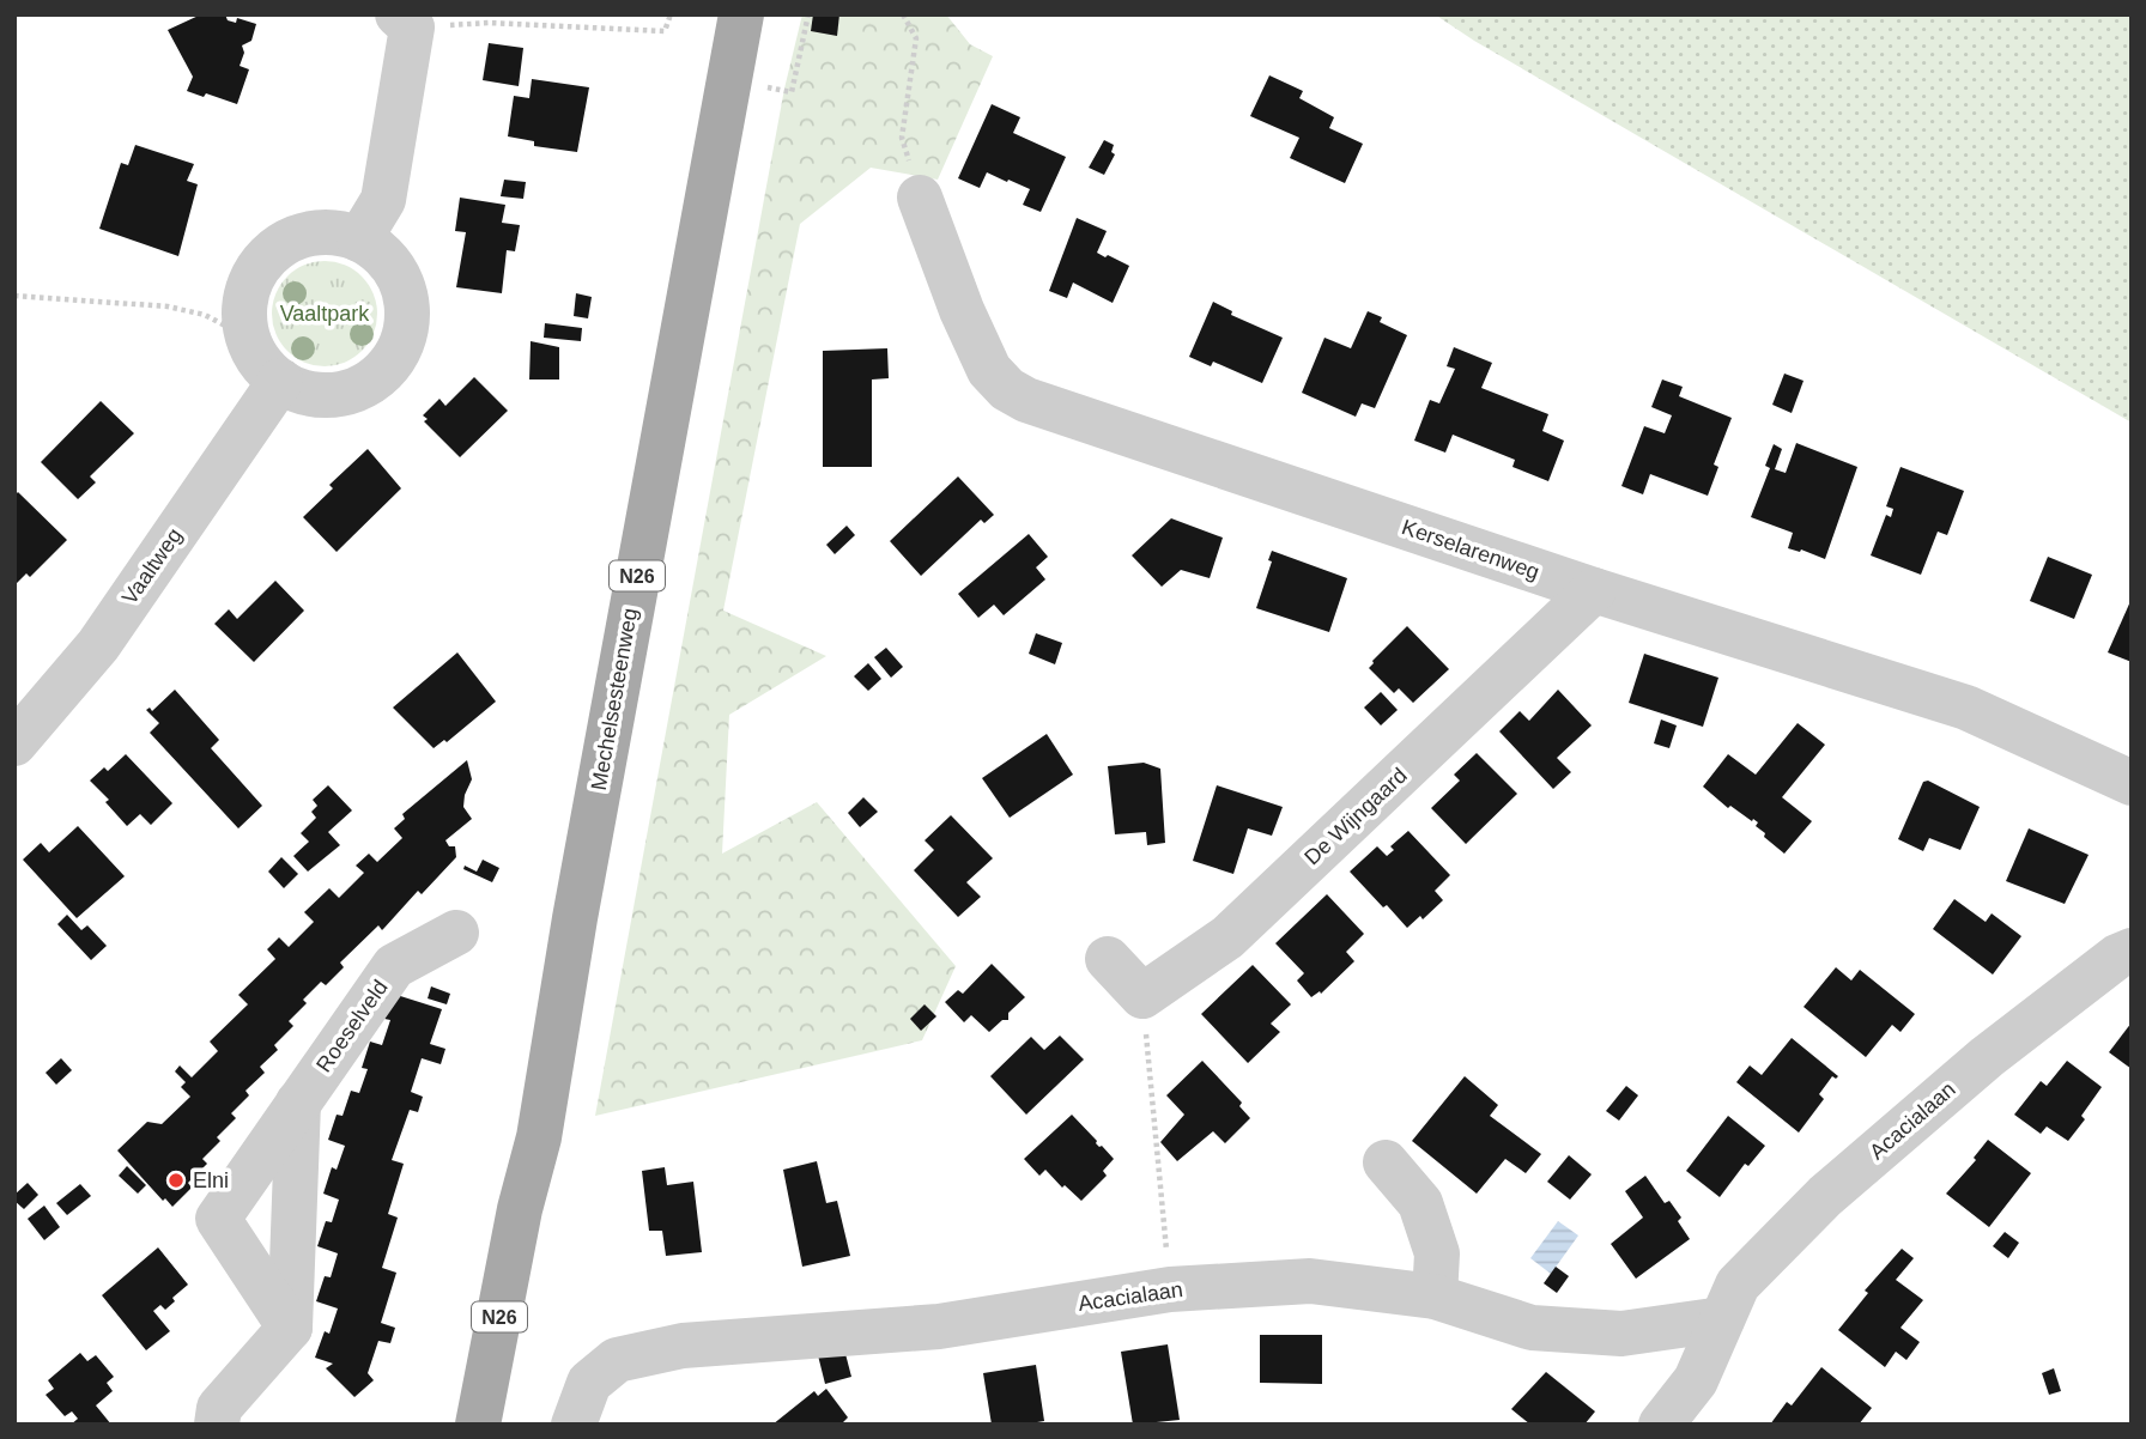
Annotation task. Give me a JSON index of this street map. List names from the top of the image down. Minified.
{"streets":{"main road":["N26","Mechelsesteenweg"],"street":["Kerselarenweg","Vaaltweg","De Wijngaard","Roeselveld","Acacialaan"]},"crossings":[["Kerselarenweg","De Wijngaard"]],"parks":["Vaaltpark"],"places":["Elni"]}
